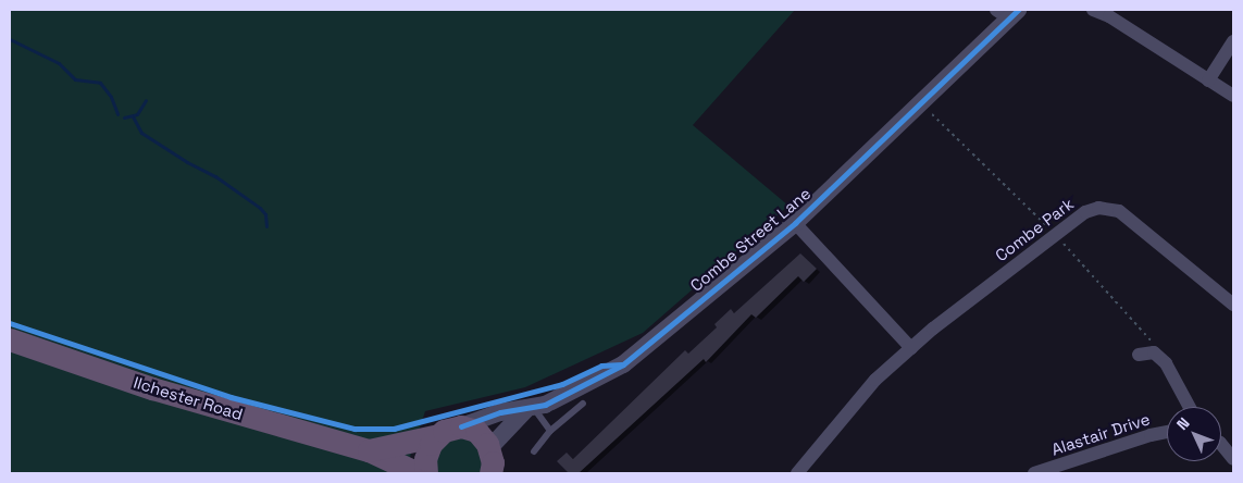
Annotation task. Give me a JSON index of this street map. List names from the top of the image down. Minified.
{"streets":{"highway":["Ilchester Road"],"street":["Combe Park","Combe Street Lane","Alastair Drive"]},"crossings":[["Combe Street Lane","Ilchester Road"]],"north":"top left"}
